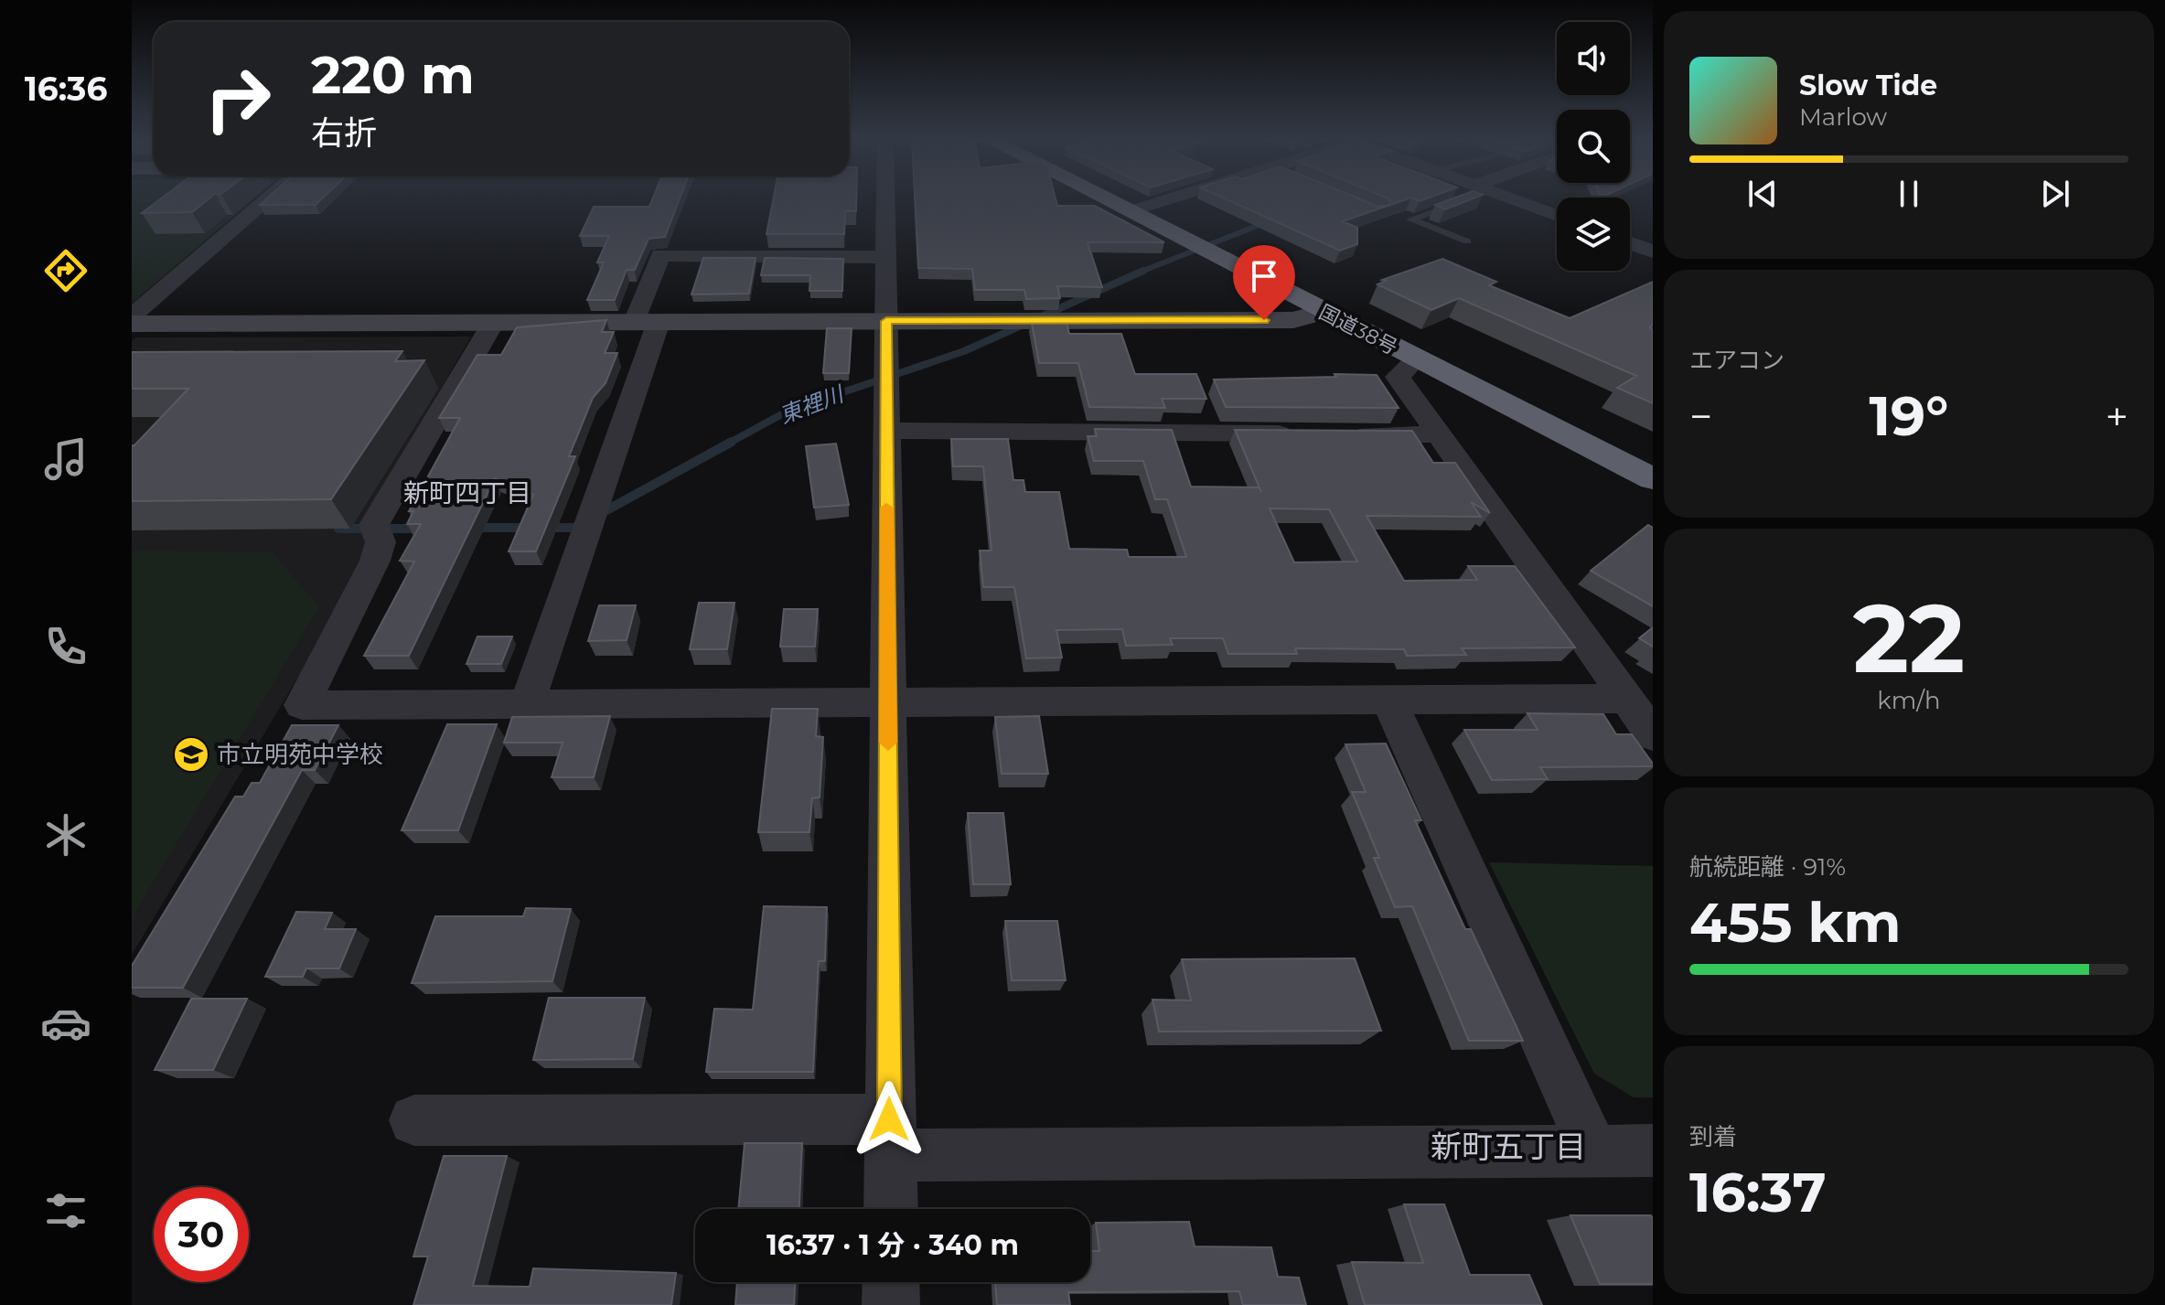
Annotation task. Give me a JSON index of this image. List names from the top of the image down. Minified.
{"streets":{"highway":["国道38号"]},"districts":["新町四丁目","新町五丁目"],"water":["東裡川"],"places":{"school or university":["市立明苑中学校"]},"page":{"tabs":"16:36","turn":["220 m","右折"],"song":["Slow Tide","Marlow"],"tile":["エアコン",["22","km/h"],["航続距離 · 91%","455 km"],["到着","16:37"]],"heat":["−","19°","+"],"limit":"30","trip":"16:37 · 1 分 · 340 m"}}
